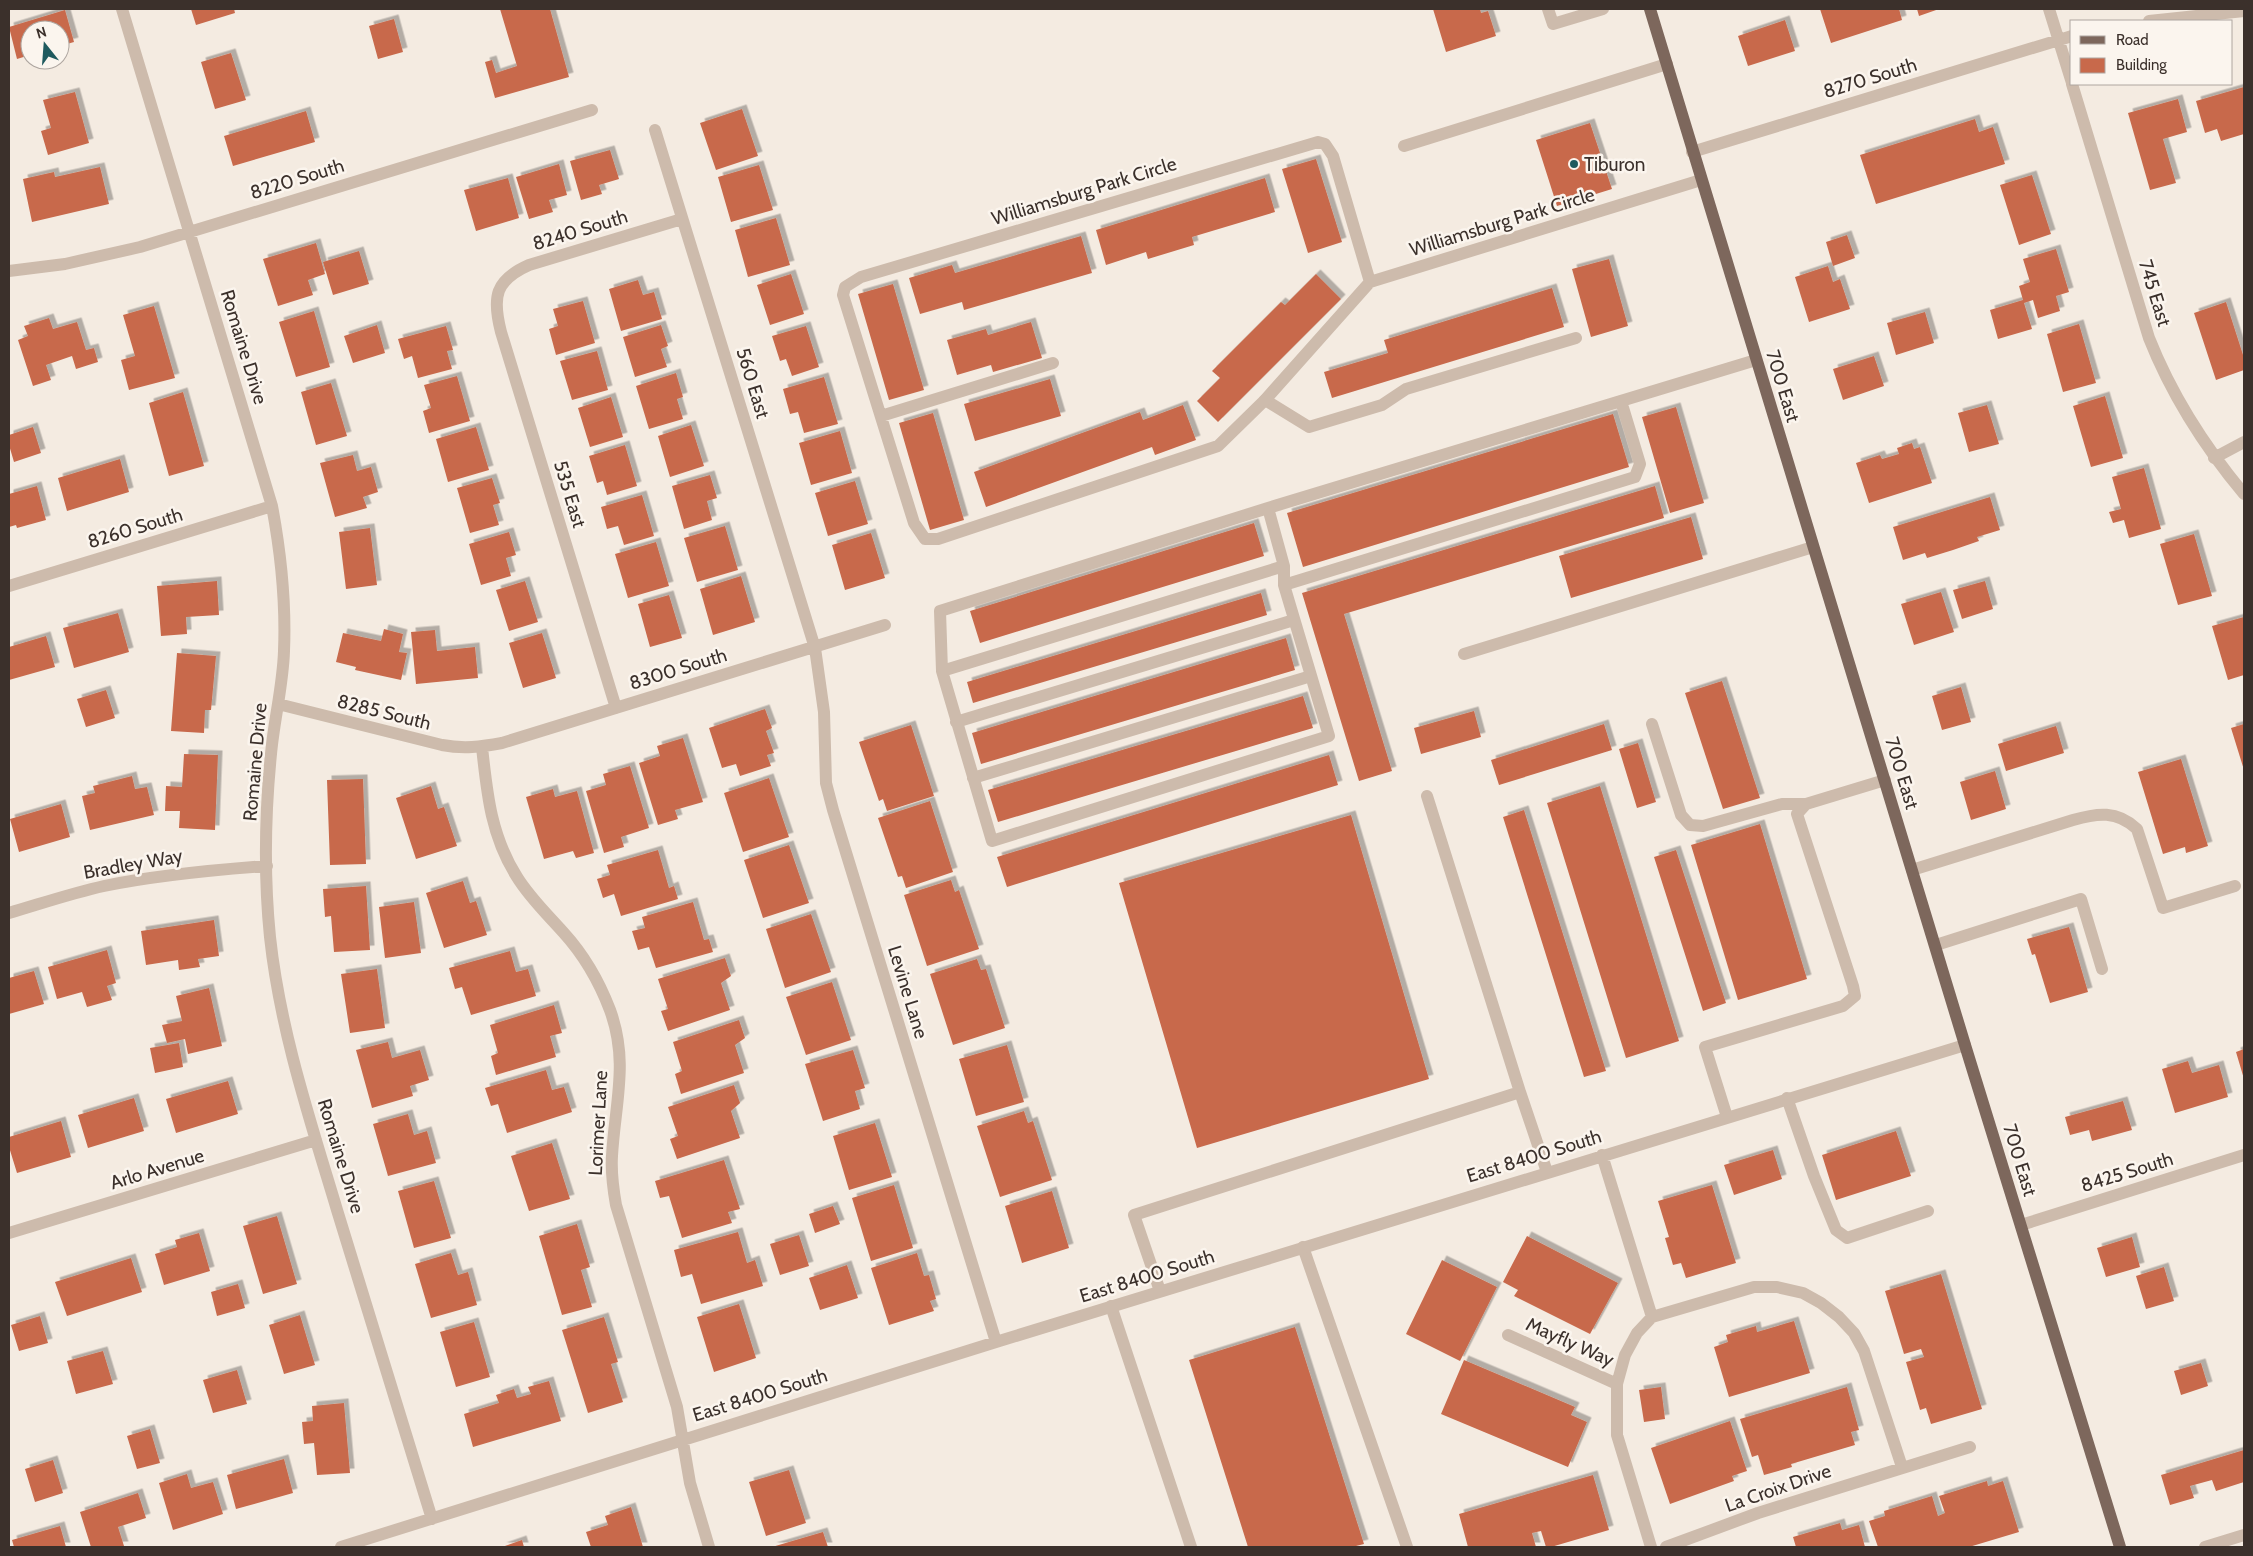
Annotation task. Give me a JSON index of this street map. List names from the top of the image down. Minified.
{"streets":{"main road":["700 East"],"street":["8270 South","8220 South","Williamsburg Park Circle","8240 South","745 East","Romaine Drive","560 East","535 East","8260 South","8300 South","8285 South","Bradley Way","Levine Lane","Lorimer Lane","East 8400 South","Arlo Avenue","8425 South","Mayfly Way","La Croix Drive"]},"crossings":[["8270 South","745 East"],["8270 South","700 East"],["8220 South","Romaine Drive"],["Williamsburg Park Circle","700 East"],["8240 South","560 East"],["8240 South","535 East"],["Romaine Drive","8260 South"],["Romaine Drive","8285 South"],["Romaine Drive","Bradley Way"],["Romaine Drive","East 8400 South"],["Romaine Drive","Arlo Avenue"],["560 East","8300 South"],["560 East","Levine Lane"],["700 East","East 8400 South"],["700 East","8425 South"],["535 East","8300 South"],["8300 South","8285 South"],["8300 South","Levine Lane"],["8300 South","Lorimer Lane"],["8285 South","Lorimer Lane"],["Levine Lane","East 8400 South"],["Lorimer Lane","East 8400 South"]],"places":["Tiburon"],"legend":["Road","Building"],"north":"top"}
